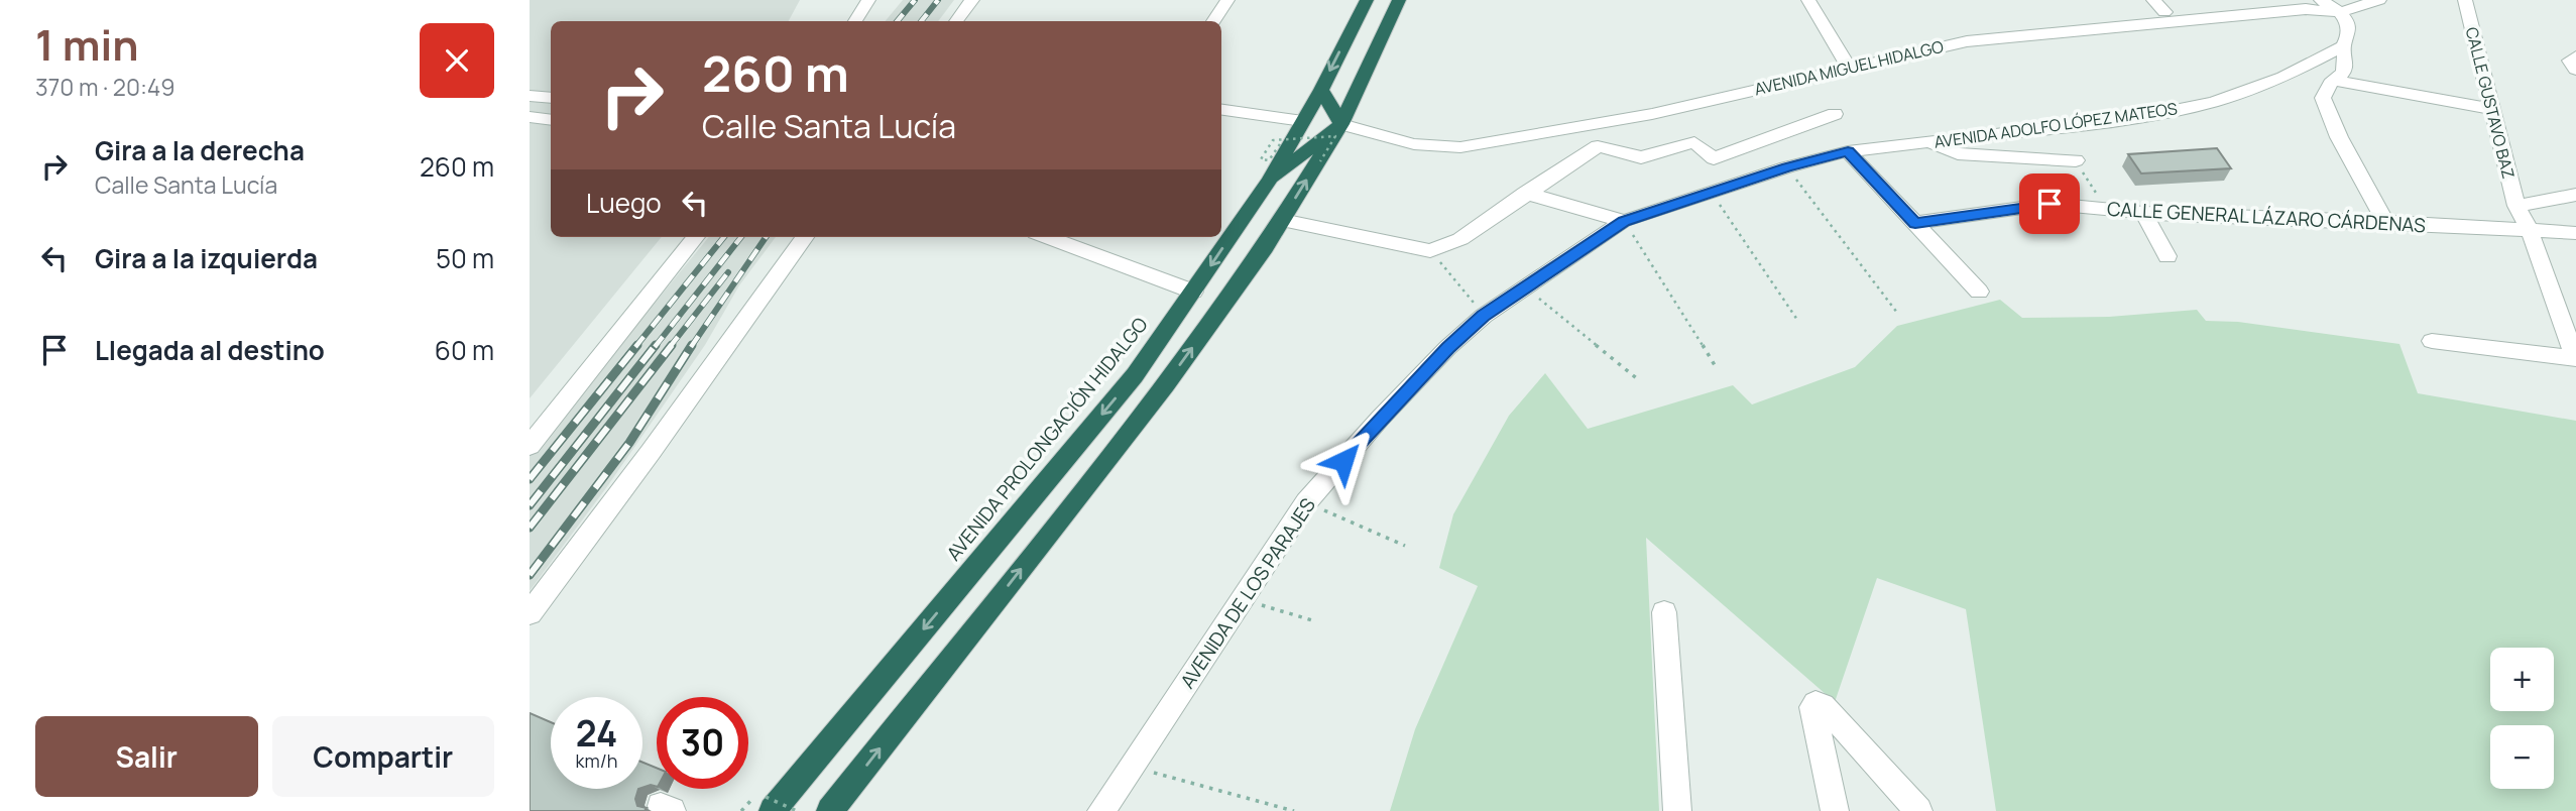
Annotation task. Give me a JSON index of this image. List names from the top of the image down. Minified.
{"streets":{"highway":["AVENIDA PROLONGACIÓN HIDALGO"],"street":["AVENIDA MIGUEL HIDALGO","CALLE GUSTAVO BAZ","AVENIDA ADOLFO LÓPEZ MATEOS","CALLE GENERAL LÁZARO CÁRDENAS","AVENIDA DE LOS PARAJES"]},"crossings":[["CALLE GUSTAVO BAZ","CALLE GENERAL LÁZARO CÁRDENAS"],["AVENIDA ADOLFO LÓPEZ MATEOS","AVENIDA DE LOS PARAJES"]],"page":{"heading":["1 min","370 m · 20:49"],"turn":["260 m","Calle Santa Lucía"],"list":[{"name":"Gira a la derecha","note":"Calle Santa Lucía","value":"260 m"},{"name":"Gira a la izquierda","value":"50 m"},{"name":"Llegada al destino","value":"60 m"}],"then":"Luego","map_buttons":["+","−"],"speed":"24 km/h","limit":"30","buttons":["Salir","Compartir"]}}
